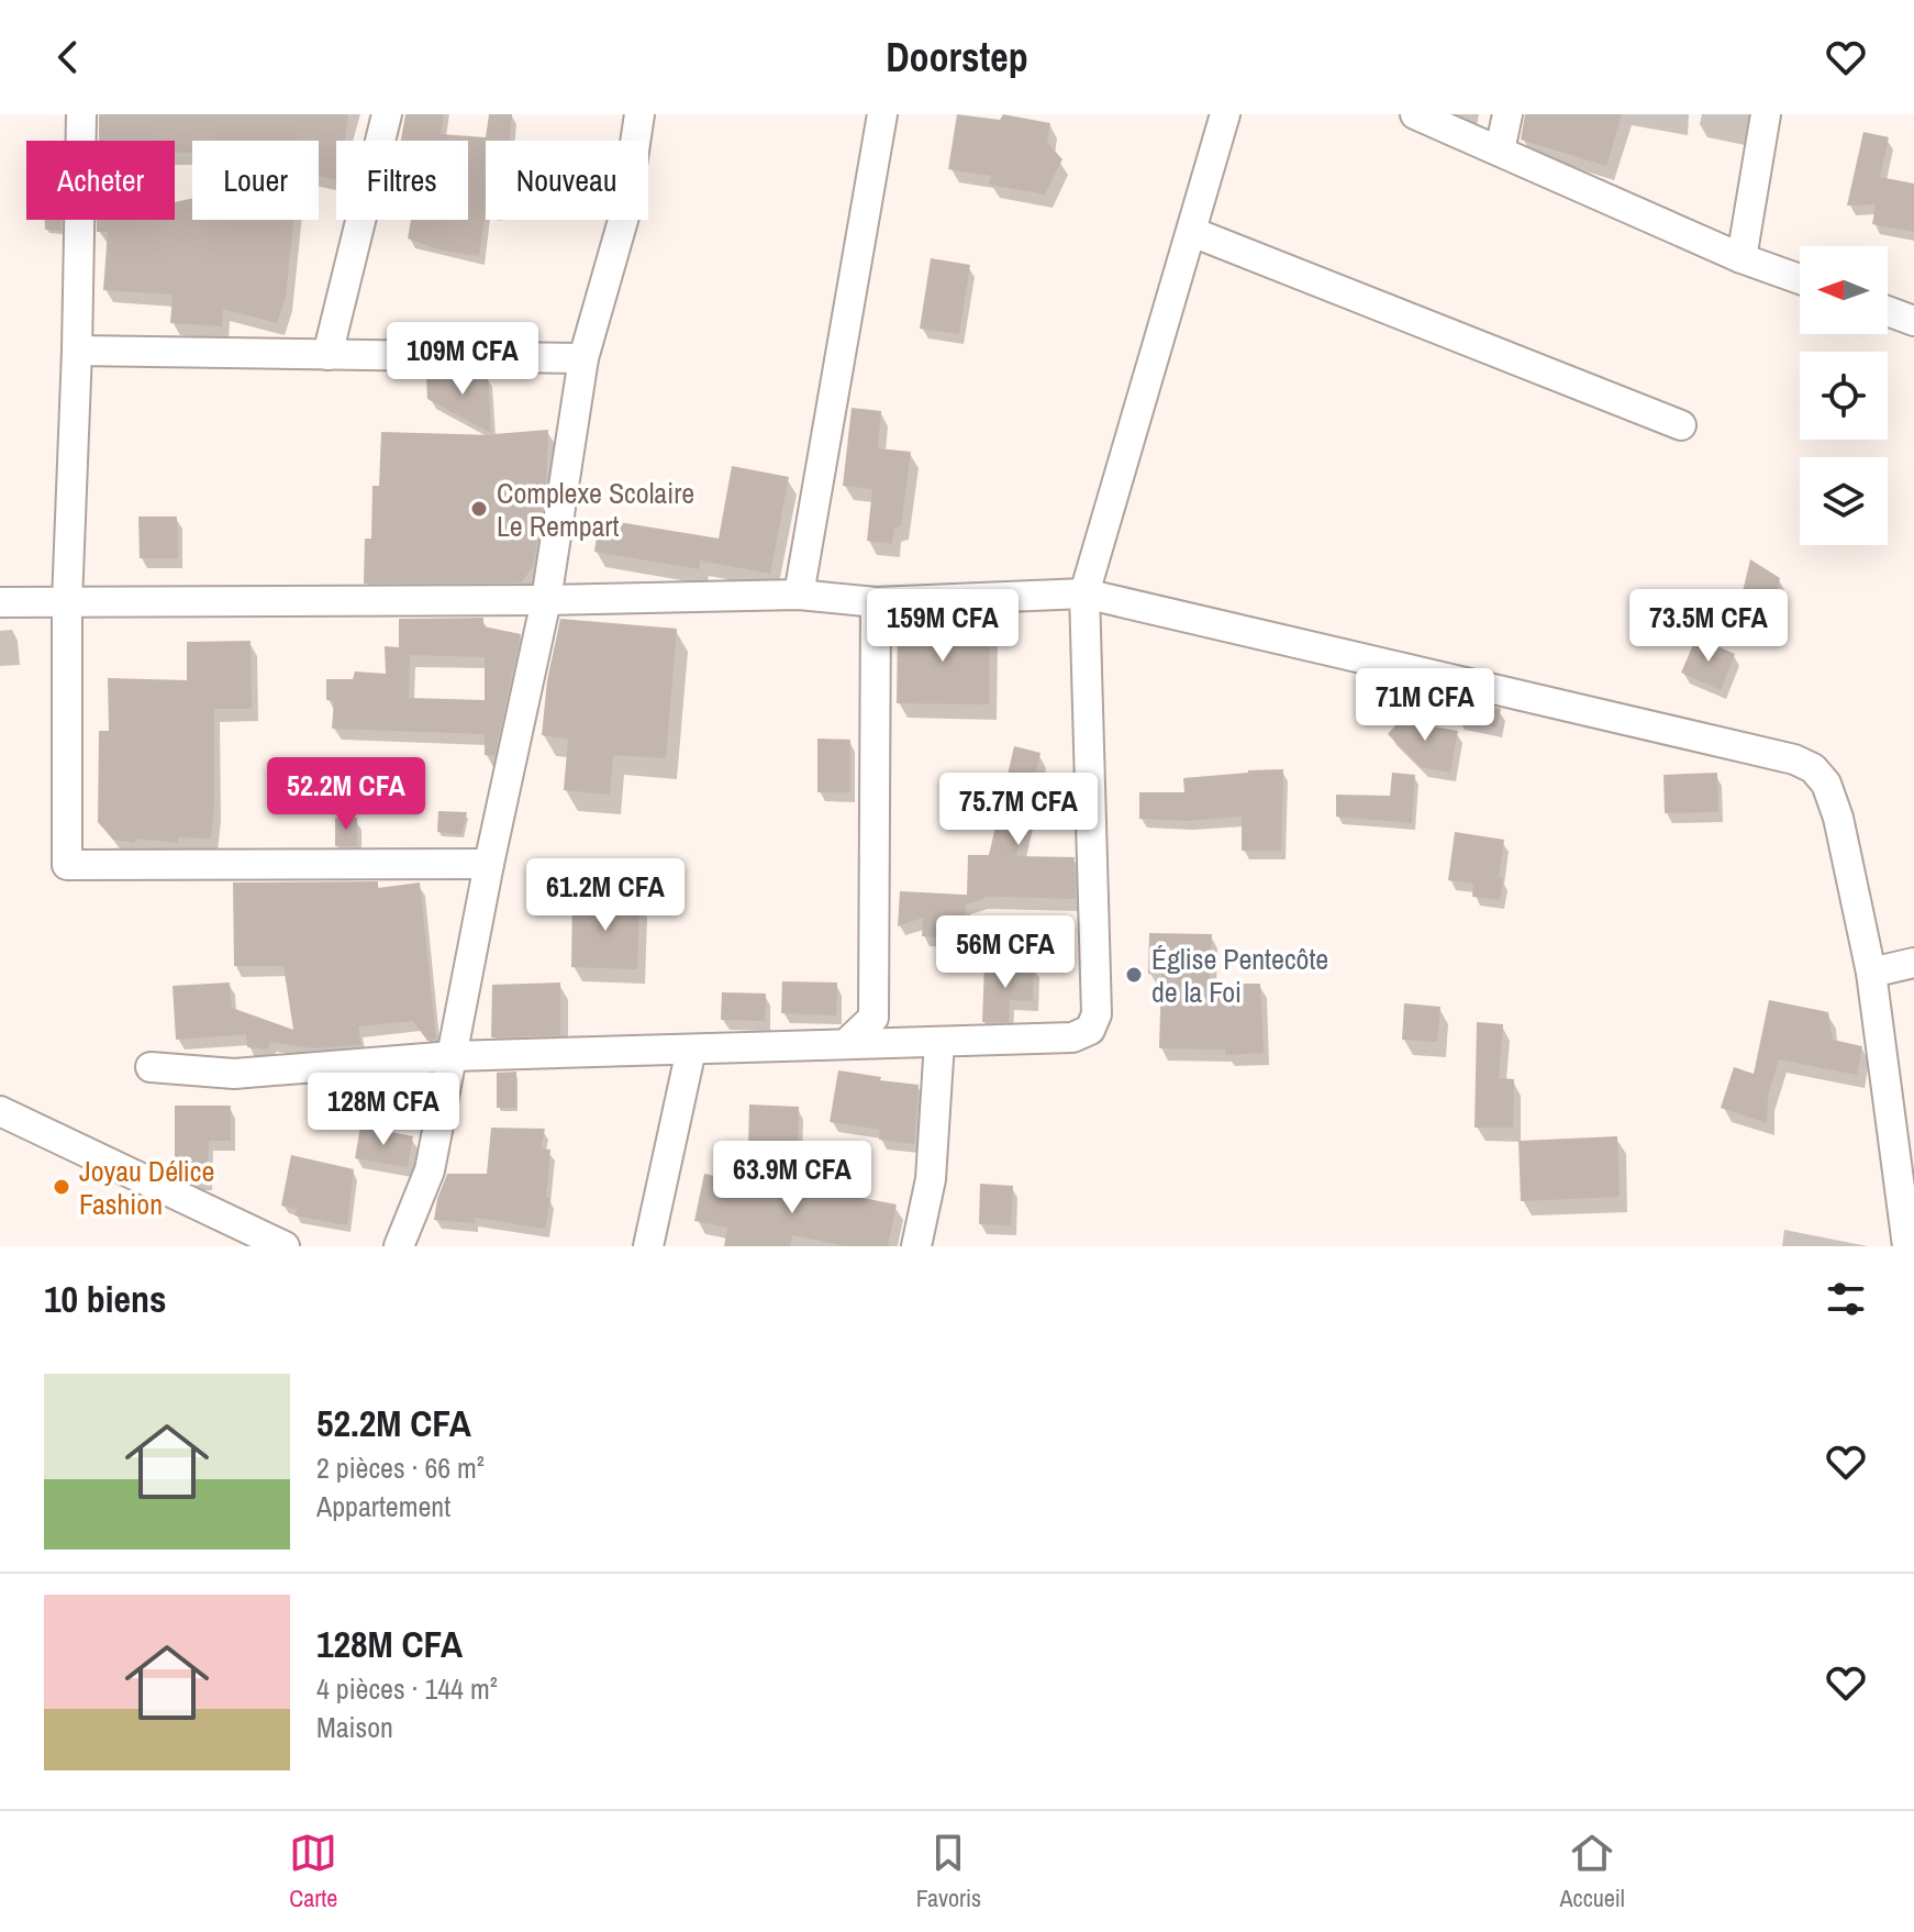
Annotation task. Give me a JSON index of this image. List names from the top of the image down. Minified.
{"places":["Complexe Scolaire Le Rempart","Église Pentecôte de la Foi","Joyau Délice Fashion"],"north":"left","page":{"header":"Doorstep","chip":["Acheter","Louer","Filtres","Nouveau"],"price":["109M CFA","159M CFA","73.5M CFA","71M CFA","52.2M CFA","75.7M CFA","61.2M CFA","56M CFA","128M CFA","63.9M CFA"],"heading":"10 biens","list":[{"name":"52.2M CFA","note":"2 pièces · 66 m² · Appartement"},{"name":"128M CFA","note":"4 pièces · 144 m² · Maison"}],"tabs":["Carte","Favoris","Accueil"]}}
